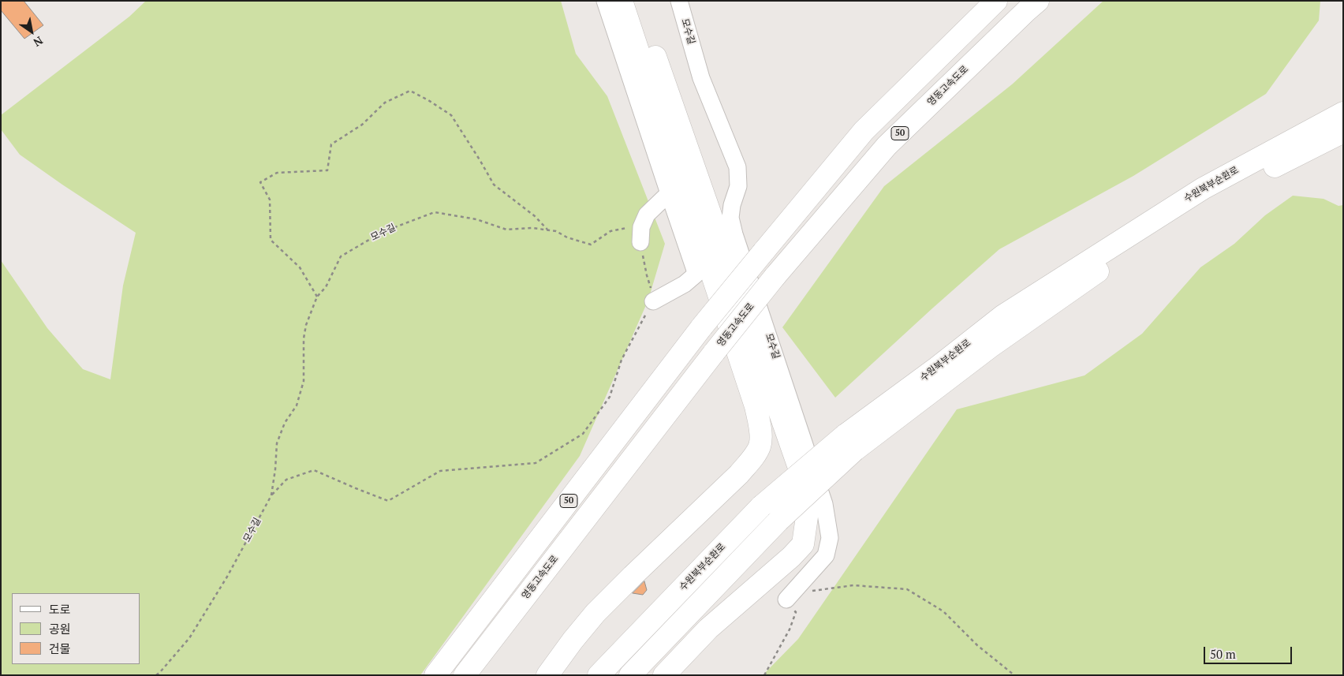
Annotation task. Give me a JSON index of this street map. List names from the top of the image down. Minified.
{"streets":{"highway":["영동고속도로","50","수원북부순환로"],"street":["모수길"]},"legend":["도로","공원","건물"],"scale_bar":"50 m","north":"bottom right"}
